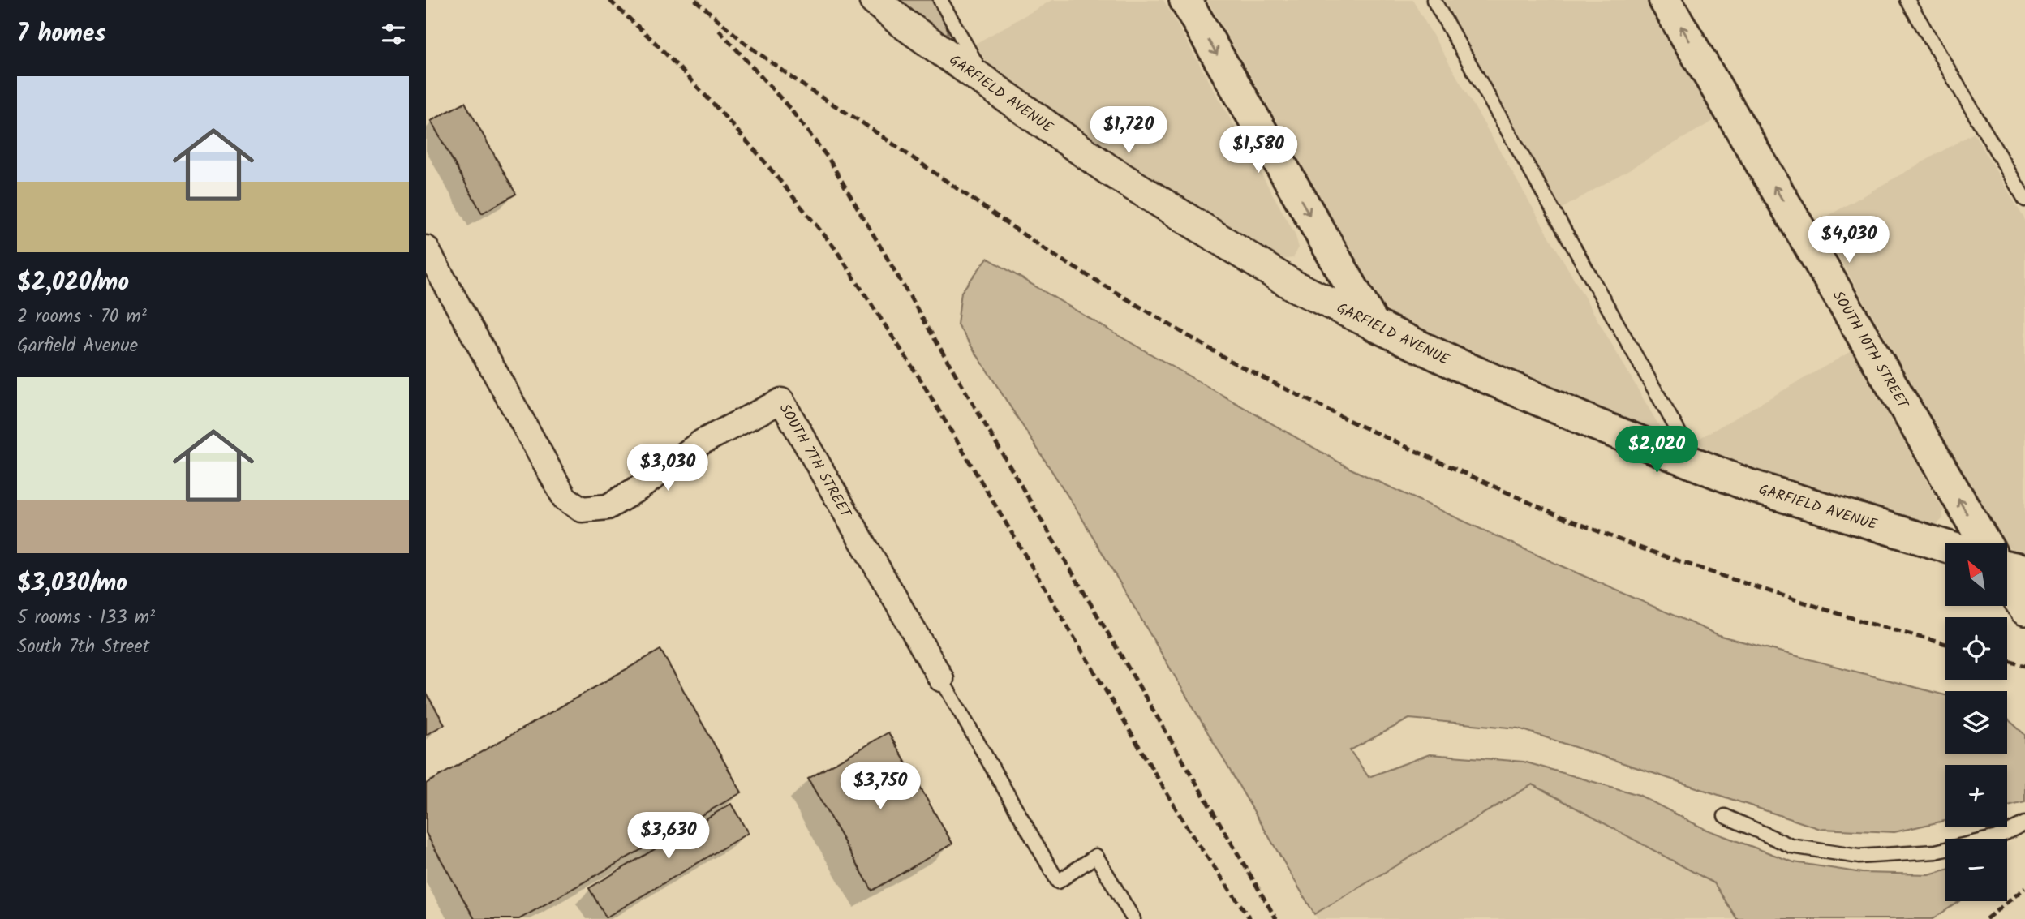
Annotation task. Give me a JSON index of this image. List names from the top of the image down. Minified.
{"streets":{"main road":["GARFIELD AVENUE","SOUTH 10TH STREET"],"street":["SOUTH 7TH STREET"]},"one_way":["SOUTH 10TH STREET"],"north":"top left","page":{"heading":"7 homes","list":[{"name":"$2,020/mo","note":"2 rooms · 70 m² · Garfield Avenue"},{"name":"$3,030/mo","note":"5 rooms · 133 m² · South 7th Street"}],"price":["$1,720","$1,580","$4,030","$2,020","$3,030","$3,750","$3,630"],"map_buttons":["+","−"]}}
